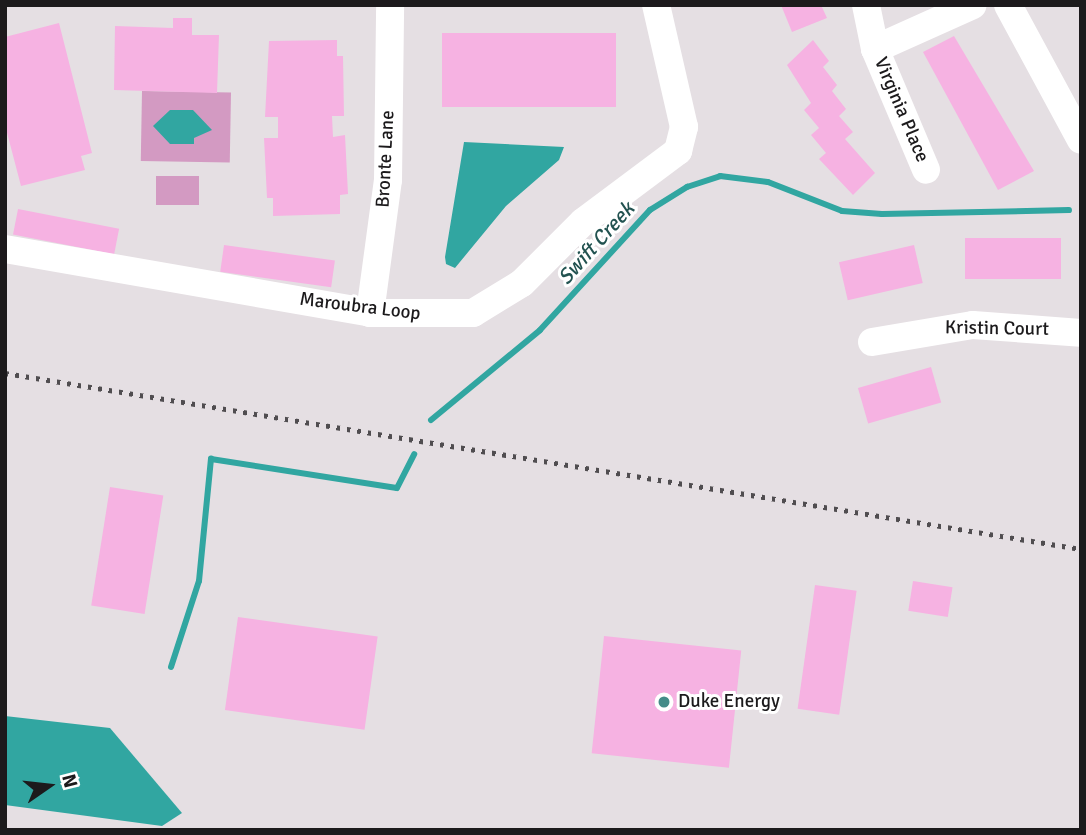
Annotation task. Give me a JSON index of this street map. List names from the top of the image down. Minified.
{"streets":{"street":["Virginia Place","Bronte Lane","Maroubra Loop","Kristin Court"]},"crossings":[["Bronte Lane","Maroubra Loop"]],"water":["Swift Creek"],"places":["Duke Energy"],"north":"right"}
